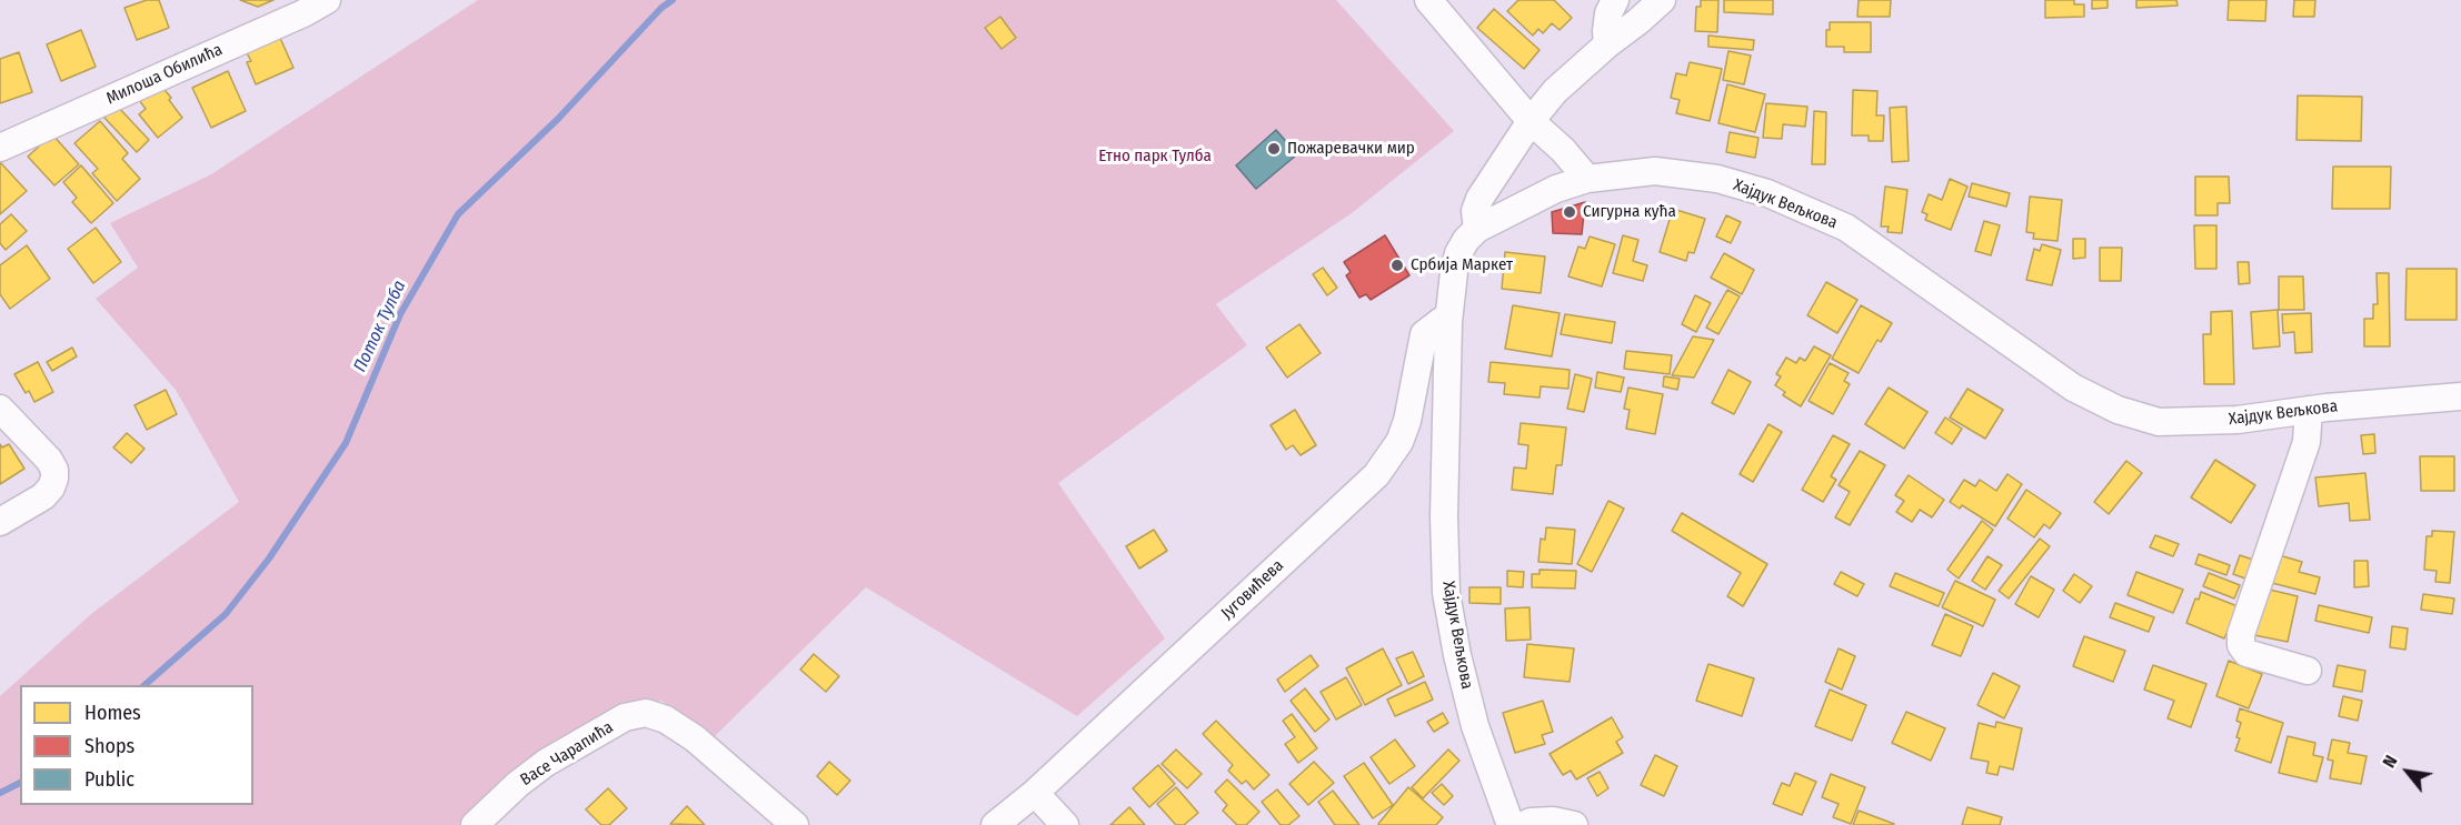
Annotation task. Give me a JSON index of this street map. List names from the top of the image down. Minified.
{"streets":{"street":["Милоша Обилића","Хајдук Вељкова","Југовићева","Васе Чарапића"]},"crossings":[["Хајдук Вељкова","Југовићева"]],"water":["Поток Тулба"],"parks":["Етно парк Тулба"],"places":["Пожаревачки мир","Сигурна кућа","Србија Маркет"],"legend":["Homes","Shops","Public"],"north":"top left"}
